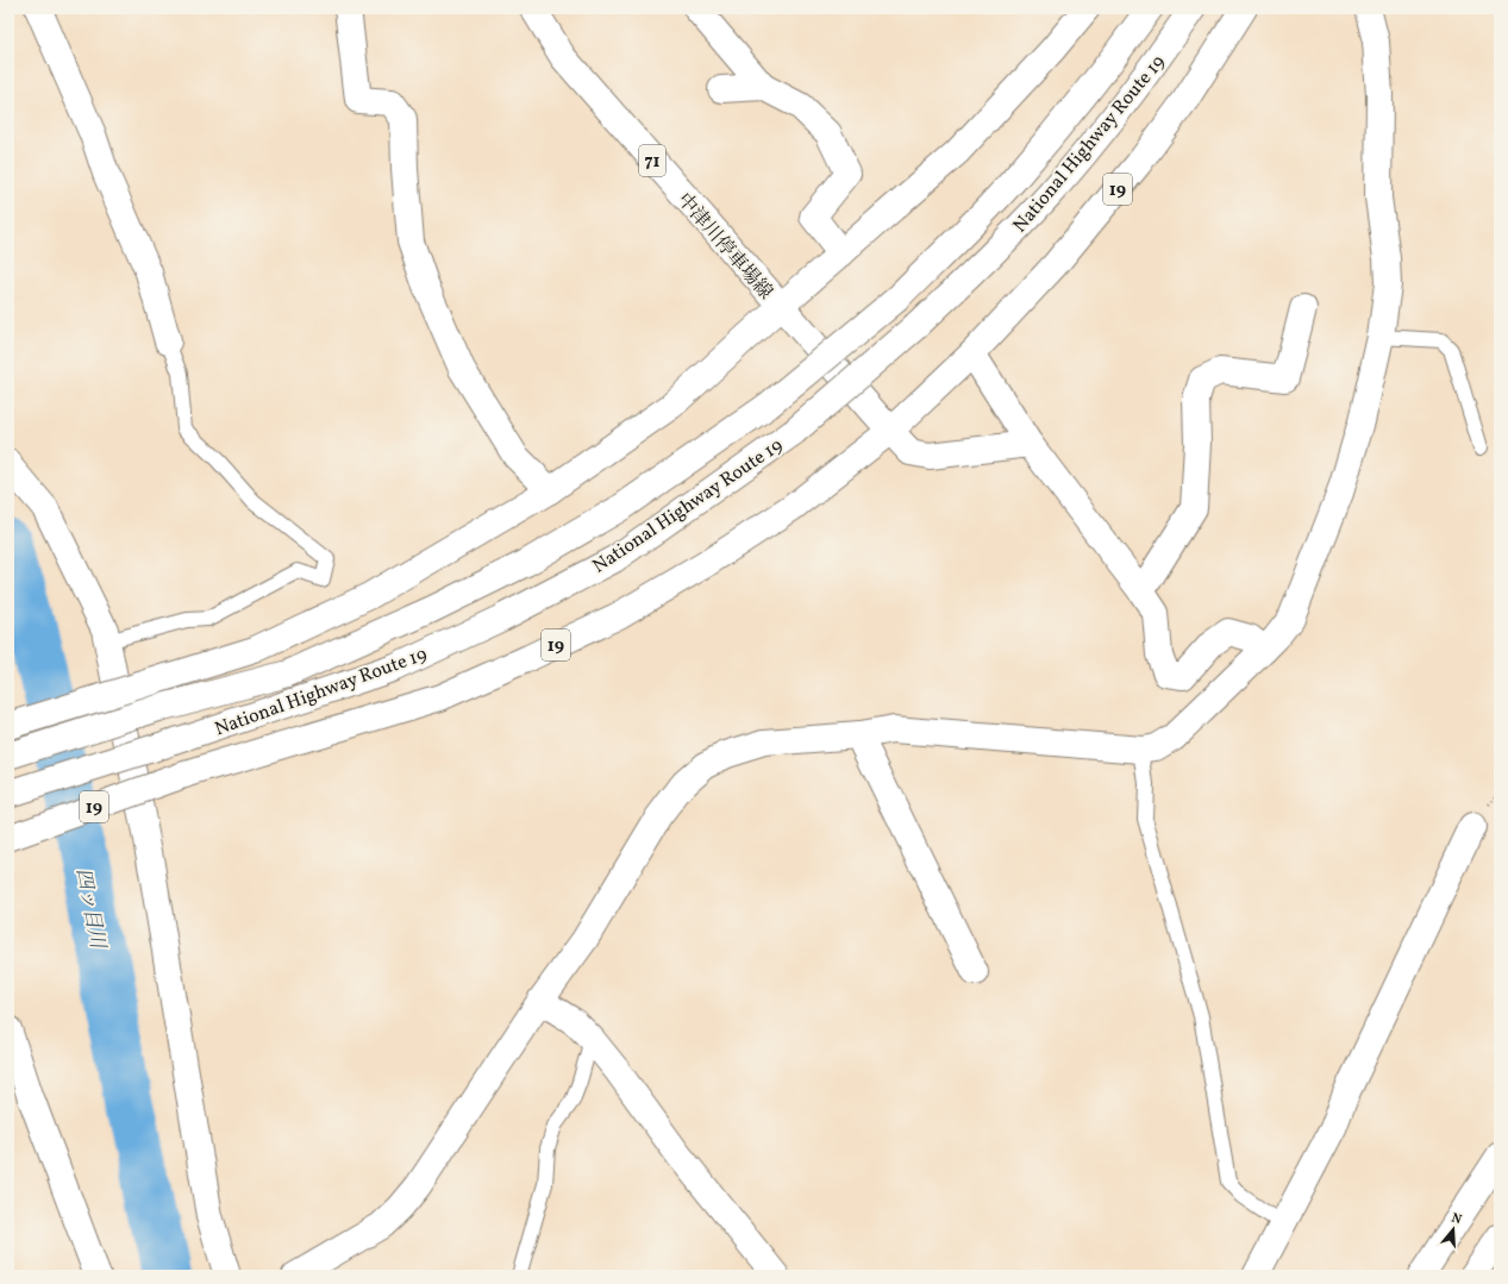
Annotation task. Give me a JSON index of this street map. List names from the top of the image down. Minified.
{"streets":{"main road":["National Highway Route 19","71","19","中津川停車場線"]},"crossings":[["19","中津川停車場線"]],"water":["四ッ目川"],"north":"top"}
